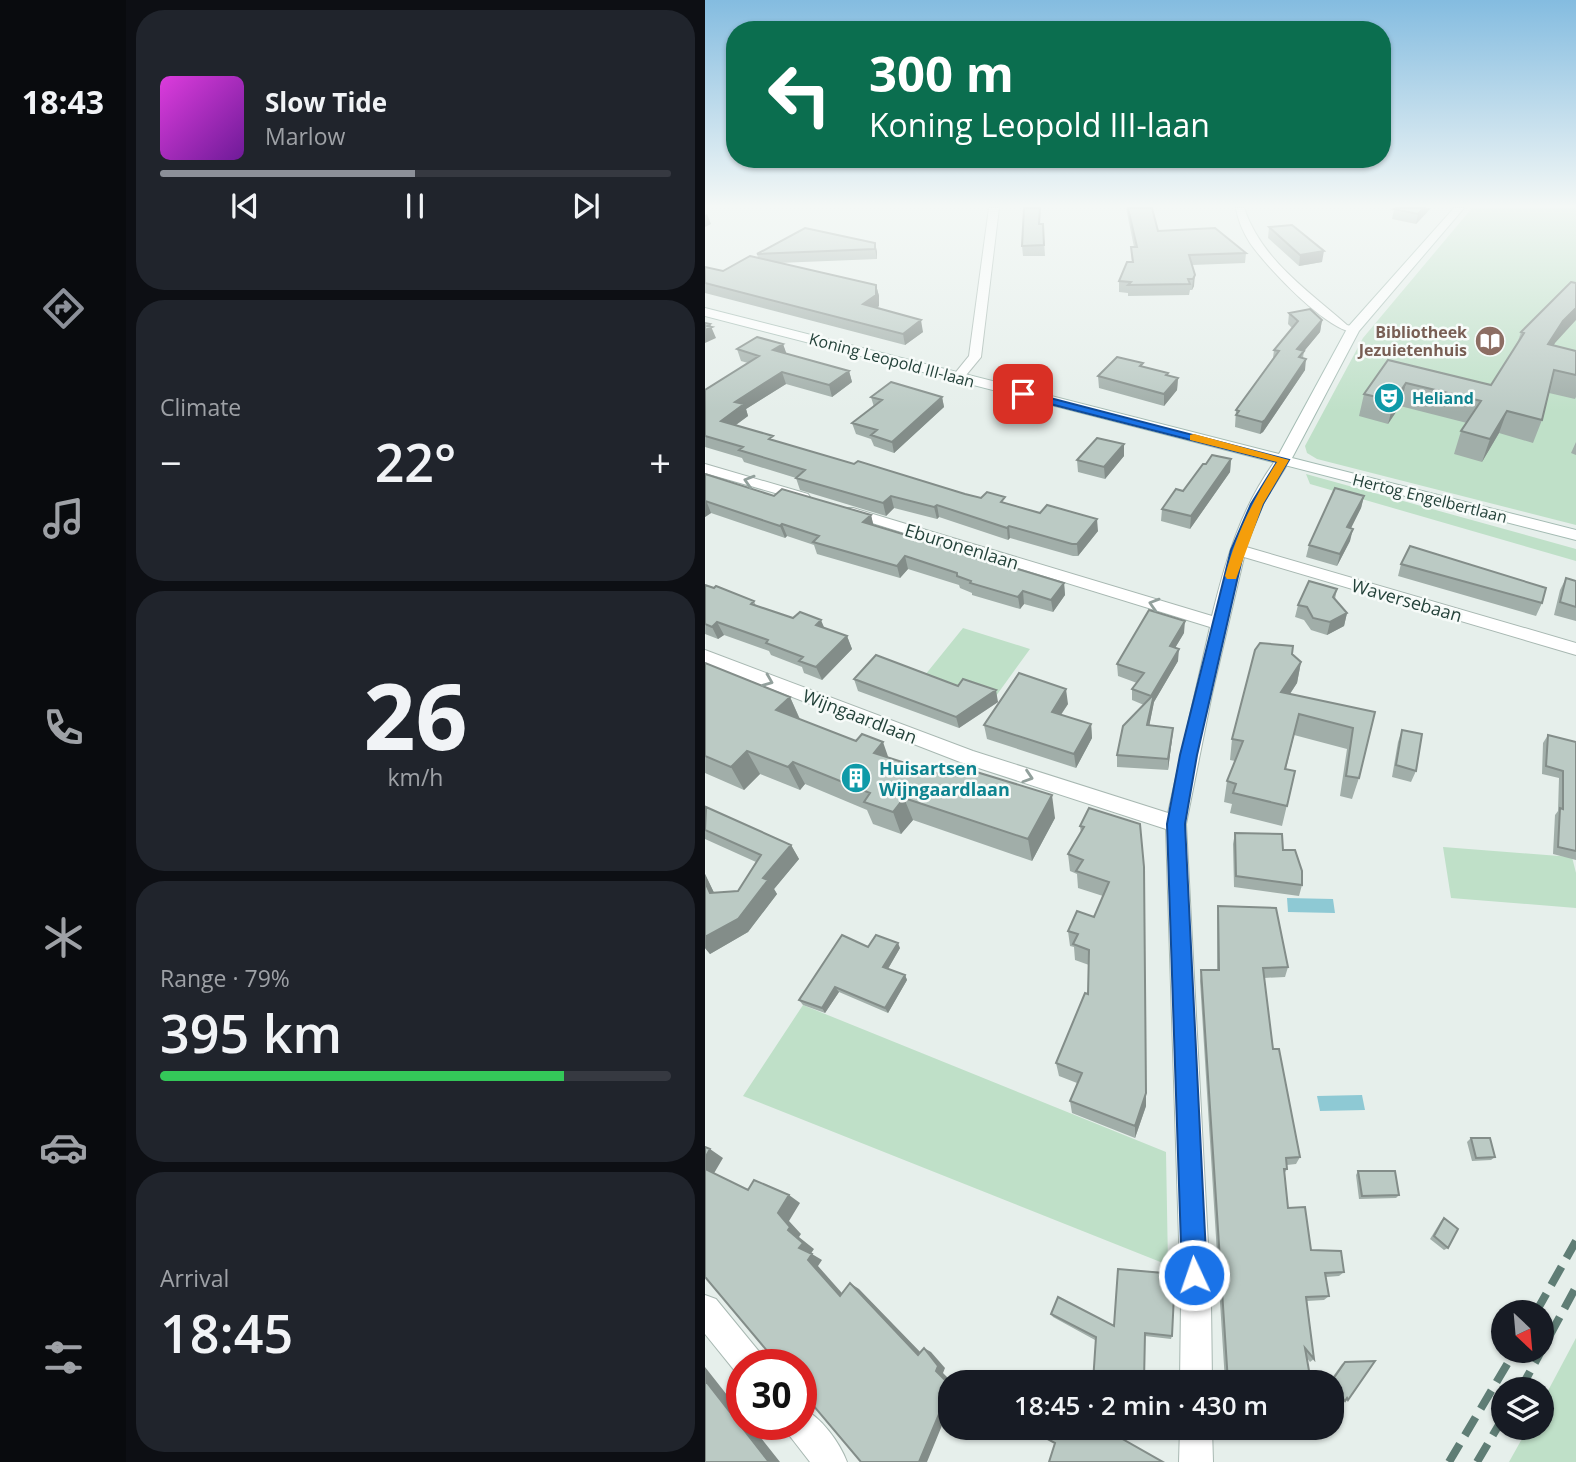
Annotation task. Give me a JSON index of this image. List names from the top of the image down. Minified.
{"streets":{"street":["Koning Leopold III-laan","Hertog Engelbertlaan","Eburonenlaan","Waversebaan","Wijngaardlaan"]},"crossings":[["Koning Leopold III-laan","Hertog Engelbertlaan"]],"one_way":["Eburonenlaan","Wijngaardlaan"],"places":{"library":["Bibliotheek Jezuietenhuis"],"theatre":["Heliand"],"building":["Huisartsen Wijngaardlaan"]},"north":"bottom right","page":{"tabs":"18:43","turn":["300 m","Koning Leopold III-laan"],"song":["Slow Tide","Marlow"],"tile":["Climate",["26","km/h"],["Range · 79%","395 km"],["Arrival","18:45"]],"heat":["−","22°","+"],"limit":"30","trip":"18:45 · 2 min · 430 m"}}
